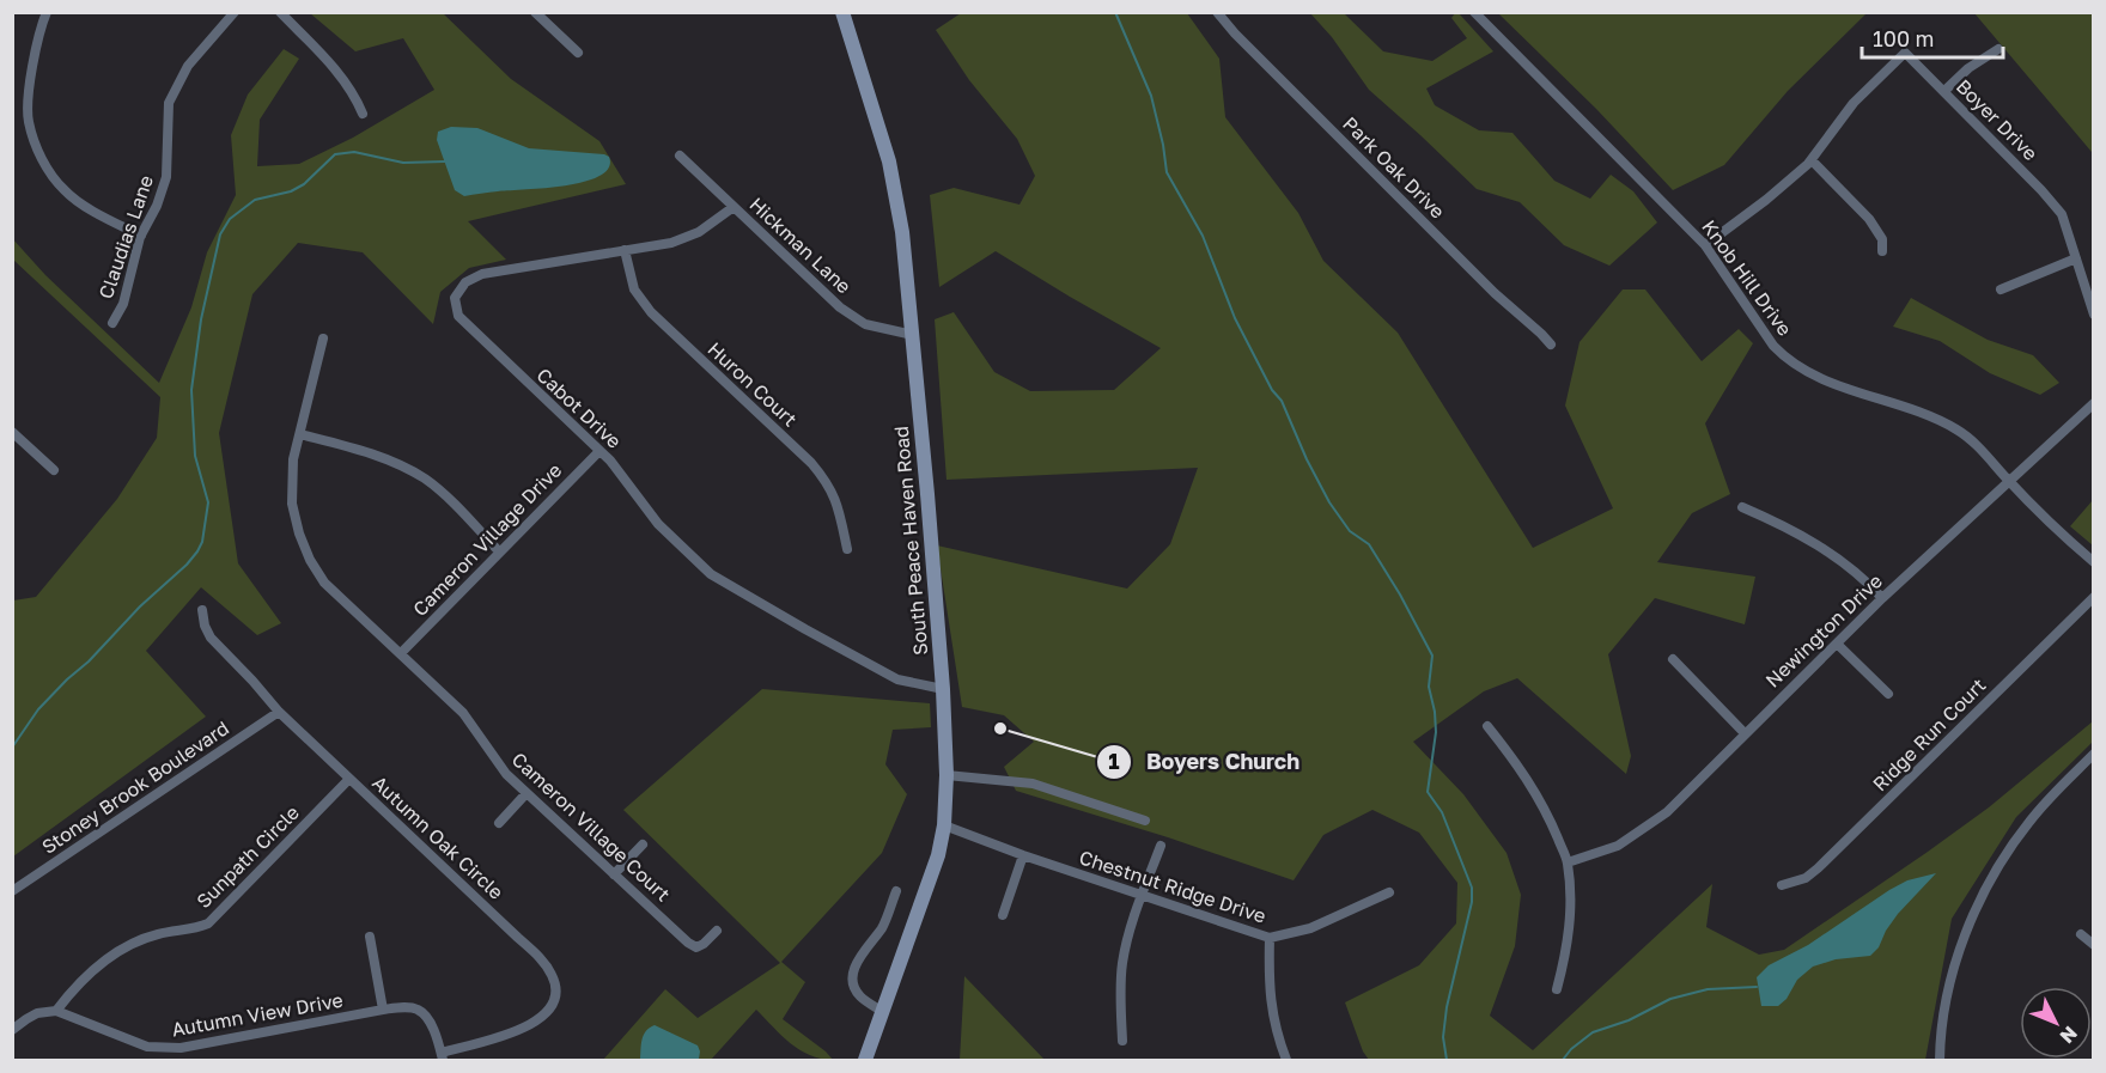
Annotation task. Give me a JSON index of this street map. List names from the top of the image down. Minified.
{"streets":{"main road":["South Peace Haven Road"],"street":["Boyer Drive","Park Oak Drive","Claudias Lane","Hickman Lane","Knob Hill Drive","Huron Court","Cabot Drive","Cameron Village Drive","Newington Drive","Ridge Run Court","Stoney Brook Boulevard","Cameron Village Court","Autumn Oak Circle","Sunpath Circle","Chestnut Ridge Drive","Autumn View Drive"]},"crossings":[["Boyer Drive","Knob Hill Drive"],["Hickman Lane","Cabot Drive"],["Hickman Lane","South Peace Haven Road"],["Knob Hill Drive","Newington Drive"],["Huron Court","Cabot Drive"],["Cabot Drive","Cameron Village Drive"],["Cabot Drive","South Peace Haven Road"],["Cameron Village Drive","Cameron Village Court"],["South Peace Haven Road","Chestnut Ridge Drive"],["Stoney Brook Boulevard","Autumn Oak Circle"],["Autumn Oak Circle","Sunpath Circle"],["Autumn Oak Circle","Autumn View Drive"],["Sunpath Circle","Autumn View Drive"]],"places":["Boyers Church"],"scale_bar":"100 m","north":"bottom right"}
